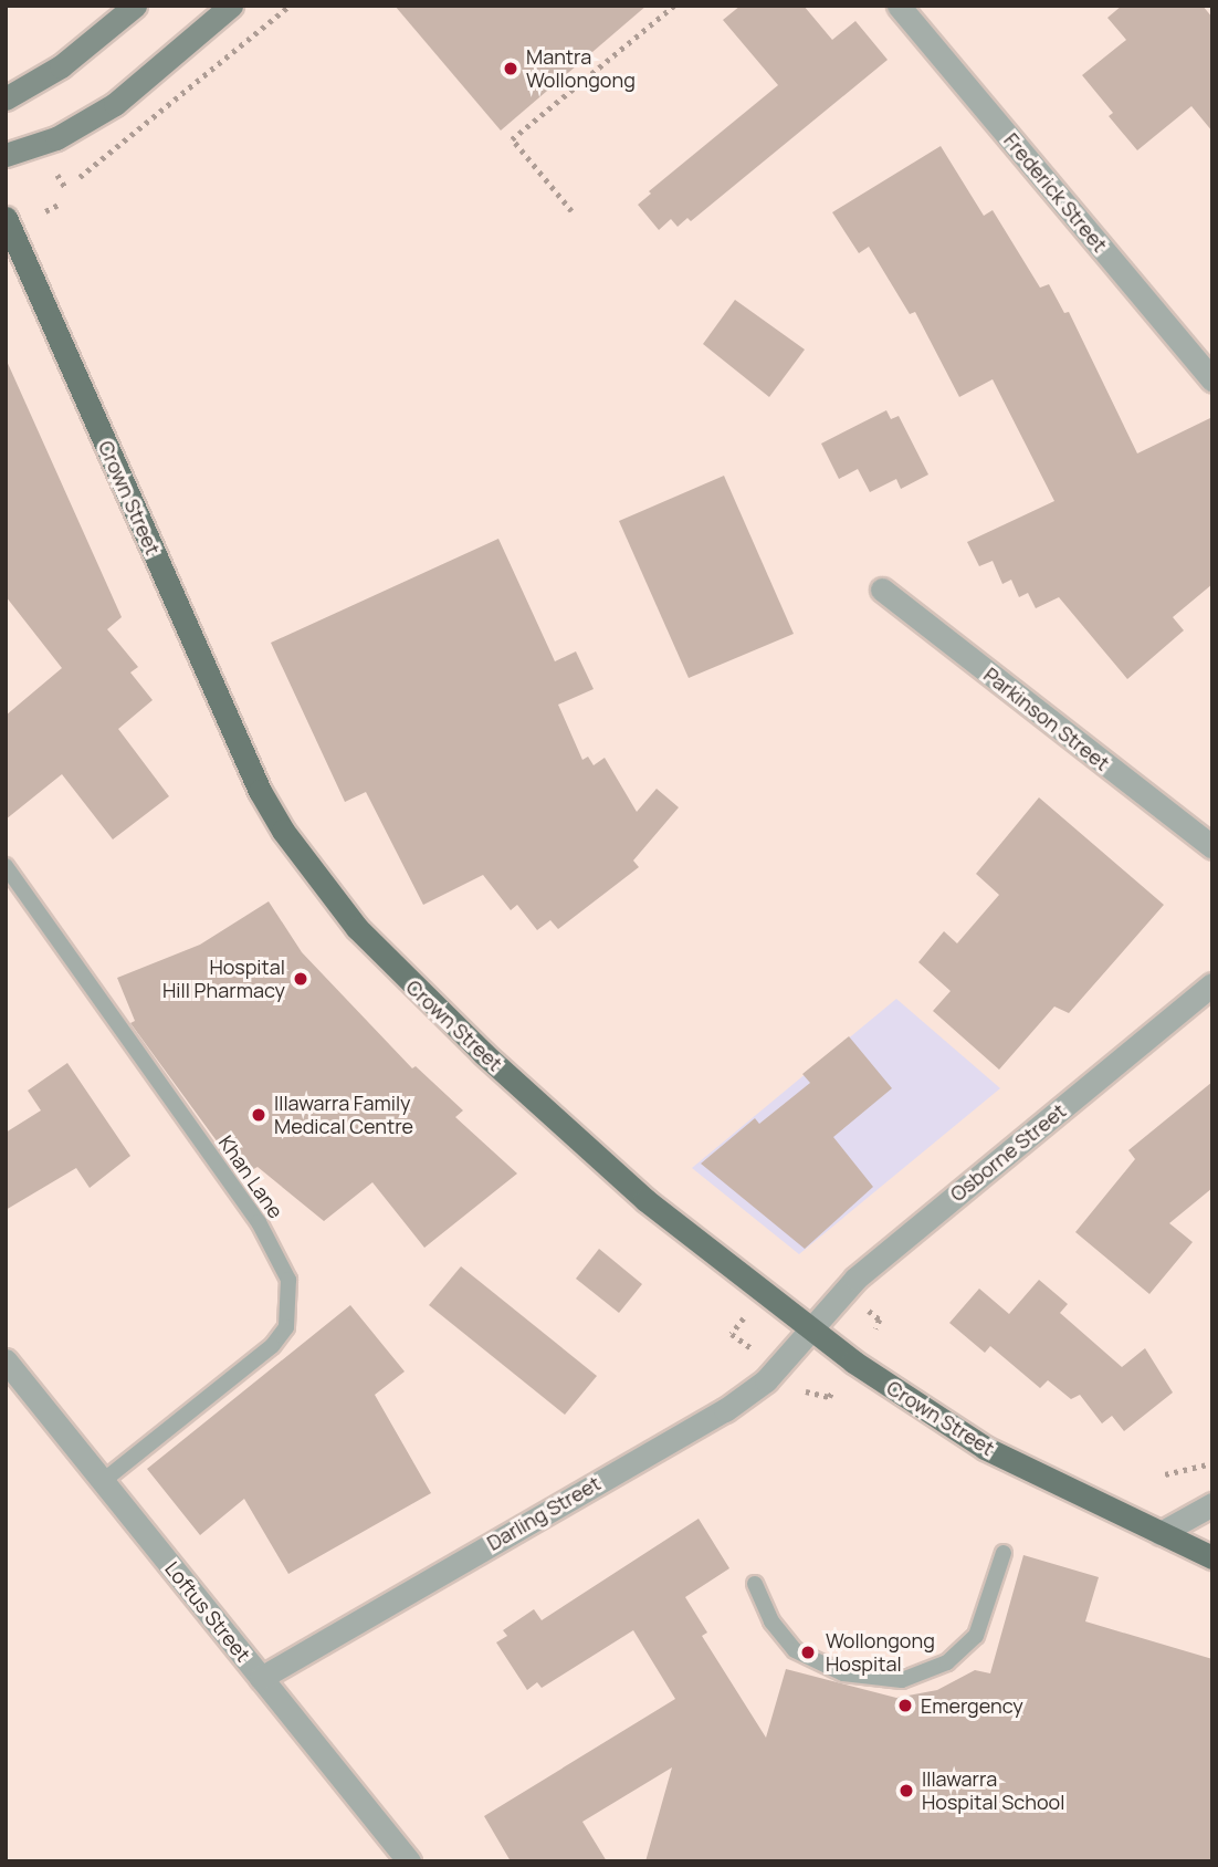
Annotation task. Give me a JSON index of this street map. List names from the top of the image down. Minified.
{"streets":{"main road":["Crown Street"],"street":["Frederick Street","Parkinson Street","Osborne Street","Darling Street","Loftus Street"],"lane":["Khan Lane"]},"crossings":[["Crown Street","Osborne Street"],["Crown Street","Darling Street"],["Osborne Street","Darling Street"],["Khan Lane","Loftus Street"],["Darling Street","Loftus Street"]],"places":["Mantra Wollongong","Hospital Hill Pharmacy","Illawarra Family Medical Centre","Wollongong Hospital","Emergency","Illawarra Hospital School"]}
